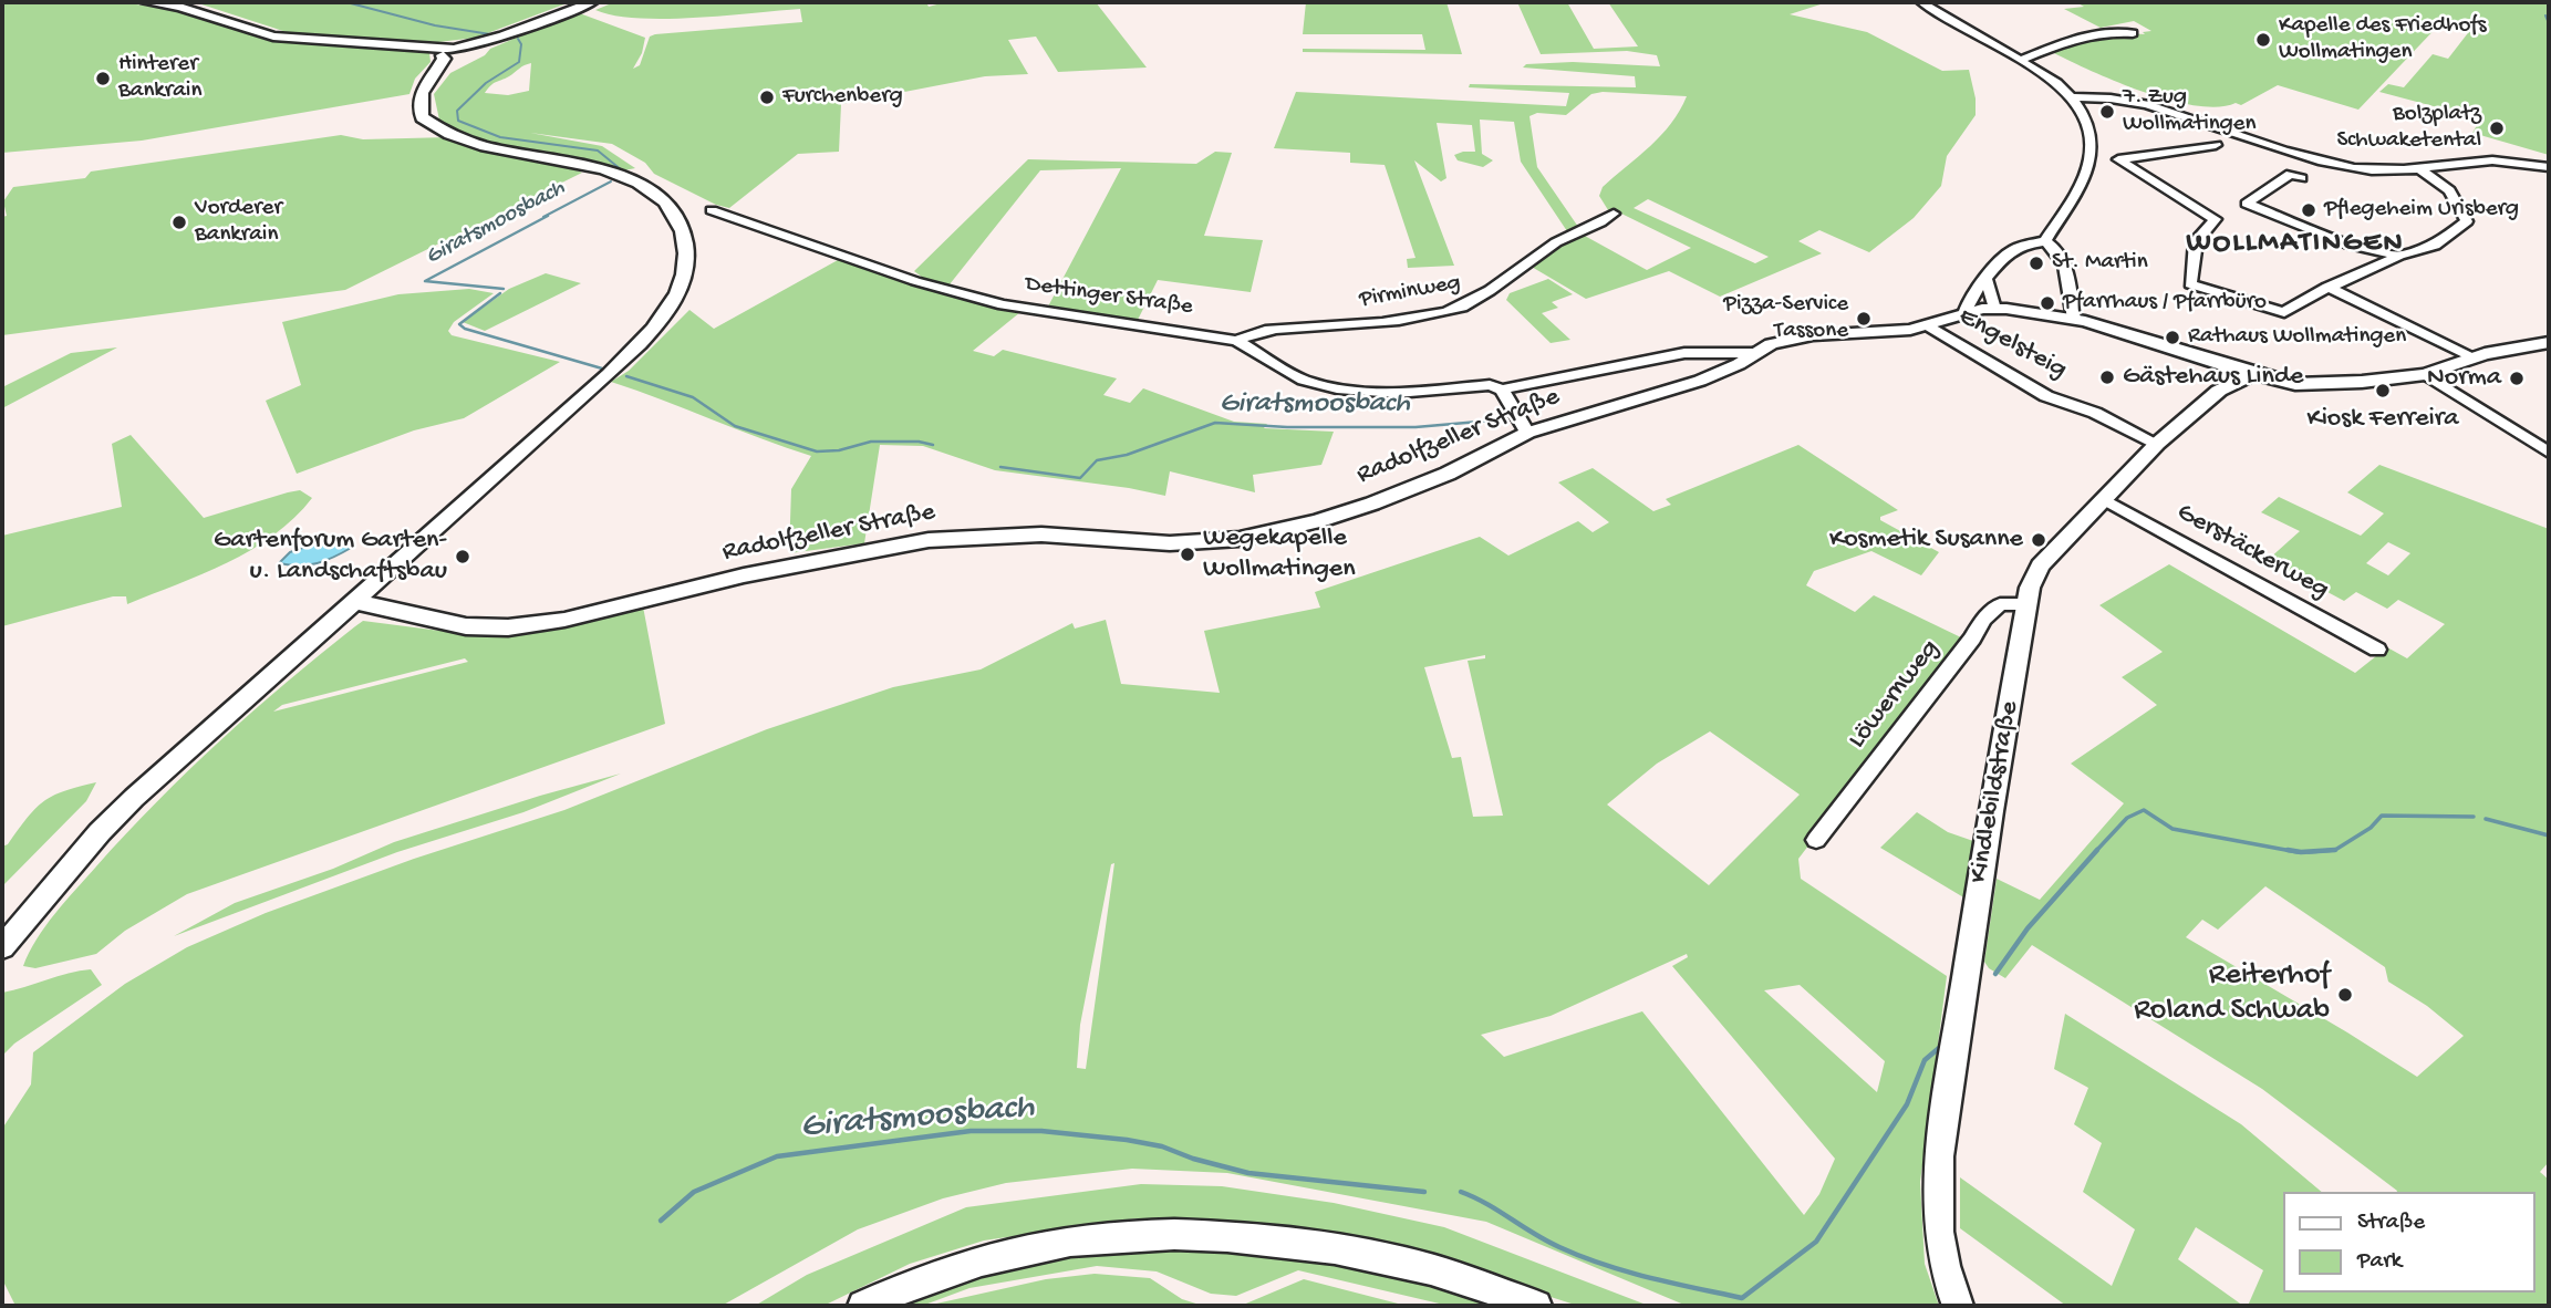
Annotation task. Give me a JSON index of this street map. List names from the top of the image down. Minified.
{"streets":{"main road":["Radolfzeller Straße","Kindlebildstraße"],"street":["Pirminweg","Dettinger Straße","Engelsteig","Gerstäckerweg","Löwernweg"]},"crossings":[["Pirminweg","Dettinger Straße"],["Dettinger Straße","Radolfzeller Straße"],["Engelsteig","Radolfzeller Straße"],["Engelsteig","Kindlebildstraße"],["Radolfzeller Straße","Kindlebildstraße"],["Gerstäckerweg","Kindlebildstraße"],["Löwernweg","Kindlebildstraße"]],"districts":["WOLLMATINGEN"],"water":["Giratsmoosbach"],"places":["Kapelle des Friedhofs Wollmatingen","Hinterer Bankrain","Furchenberg","7. Zug Wollmatingen","Bolzplatz Schwaketental","Pflegeheim Urisberg","Vorderer Bankrain","St. Martin","Pfarrhaus / Pfarrbüro","Pizza-Service Tassone","Rathaus Wollmatingen","Gästehaus Linde","Norma","Kiosk Ferreira","Kosmetik Susanne","Wegekapelle Wollmatingen","Gartenforum Garten- u. Landschaftsbau","Reiterhof Roland Schwab"],"legend":["Straße","Park"]}
